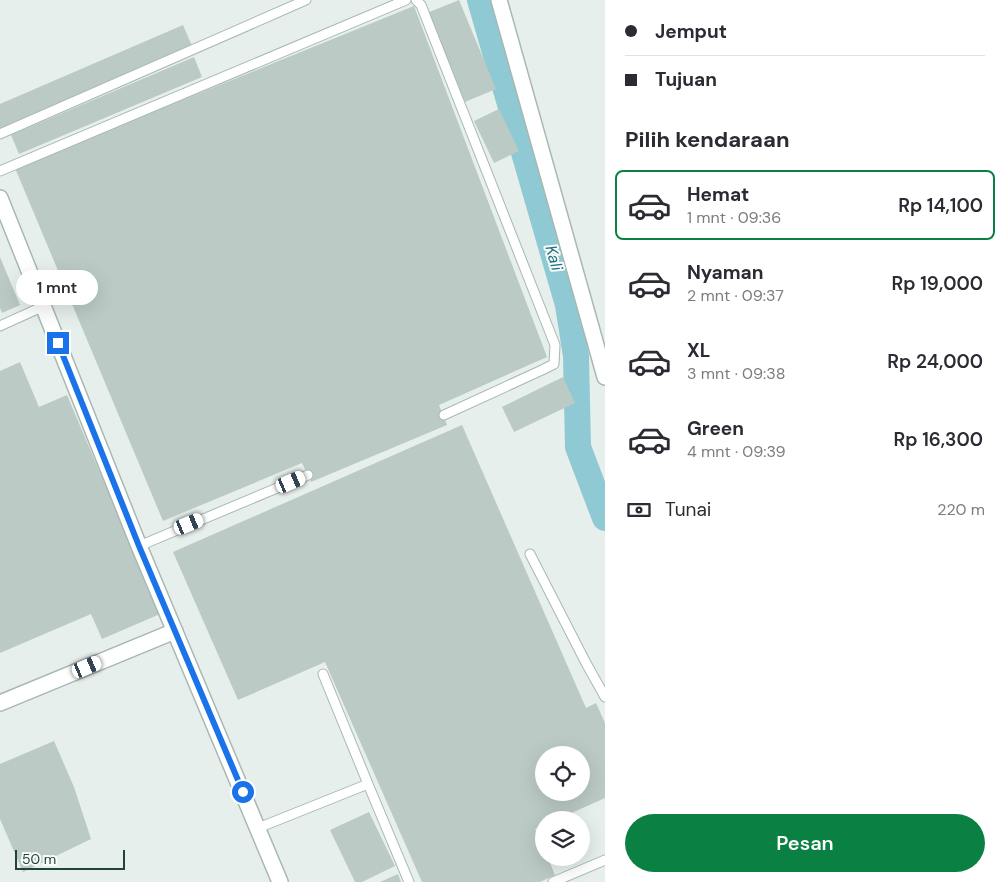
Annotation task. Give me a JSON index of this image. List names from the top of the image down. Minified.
{"water":["Kali"],"scale_bar":"50 m","page":{"banner":["Jemput","Tujuan"],"heading":"Pilih kendaraan","list":[{"name":"Hemat","note":"1 mnt · 09:36","value":"Rp 14,100"},{"name":"Nyaman","note":"2 mnt · 09:37","value":"Rp 19,000"},{"name":"XL","note":"3 mnt · 09:38","value":"Rp 24,000"},{"name":"Green","note":"4 mnt · 09:39","value":"Rp 16,300"}],"bubble":"1 mnt","pay":["Tunai","220 m"],"buttons":"Pesan","scale":"50 m"}}
